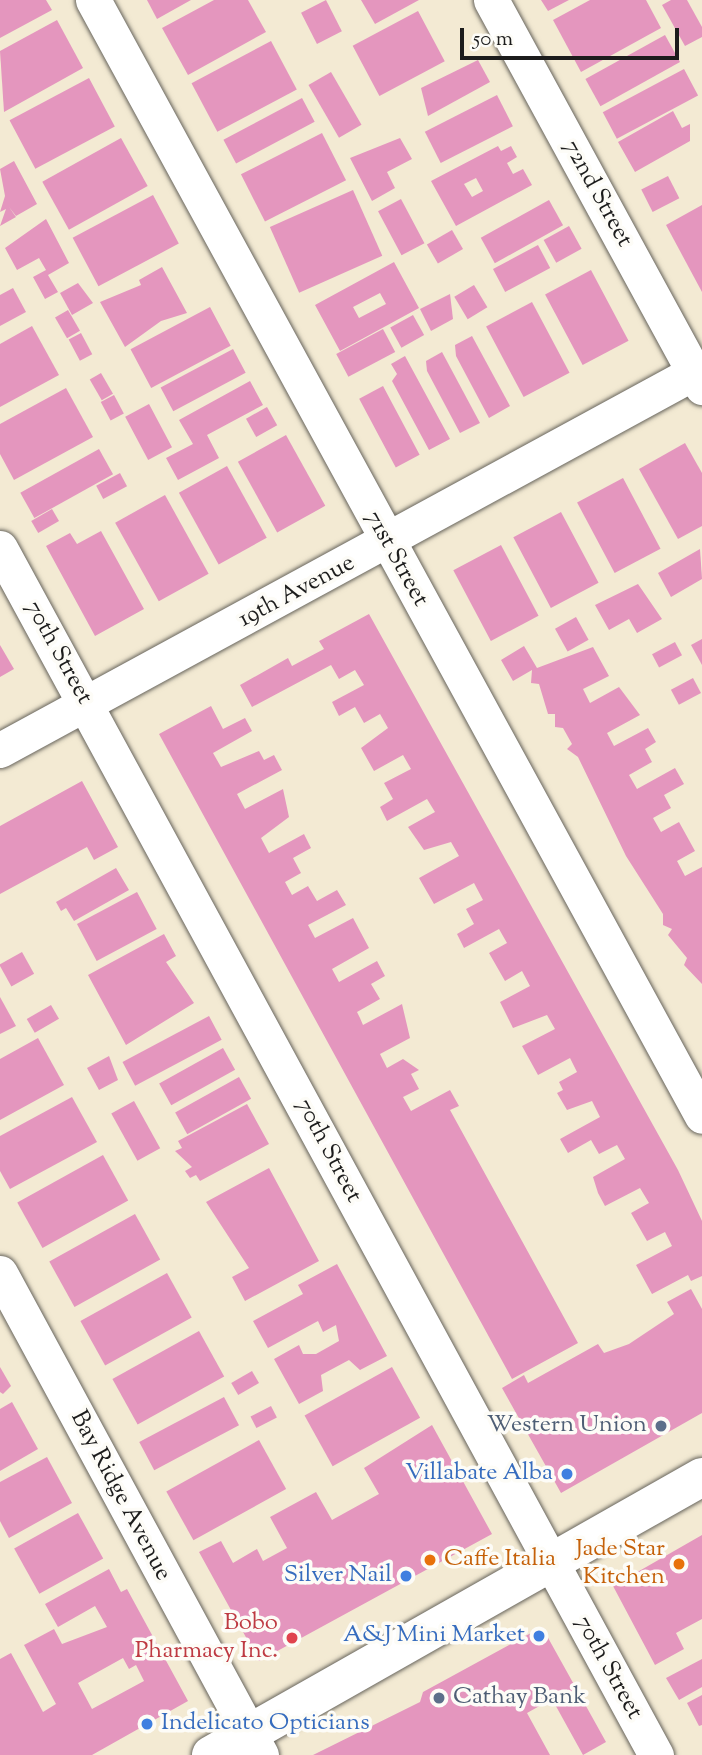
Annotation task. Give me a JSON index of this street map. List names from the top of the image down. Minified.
{"streets":{"street":["72nd Street","71st Street","19th Avenue","70th Street","Bay Ridge Avenue"]},"crossings":[["72nd Street","19th Avenue"],["71st Street","19th Avenue"],["19th Avenue","70th Street"]],"places":["Western Union","Villabate Alba","Caffe Italia","Jade Star Kitchen","Silver Nail","A&J Mini Market","Bobo Pharmacy Inc.","Cathay Bank","Indelicato Opticians"],"scale_bar":"50 m"}
